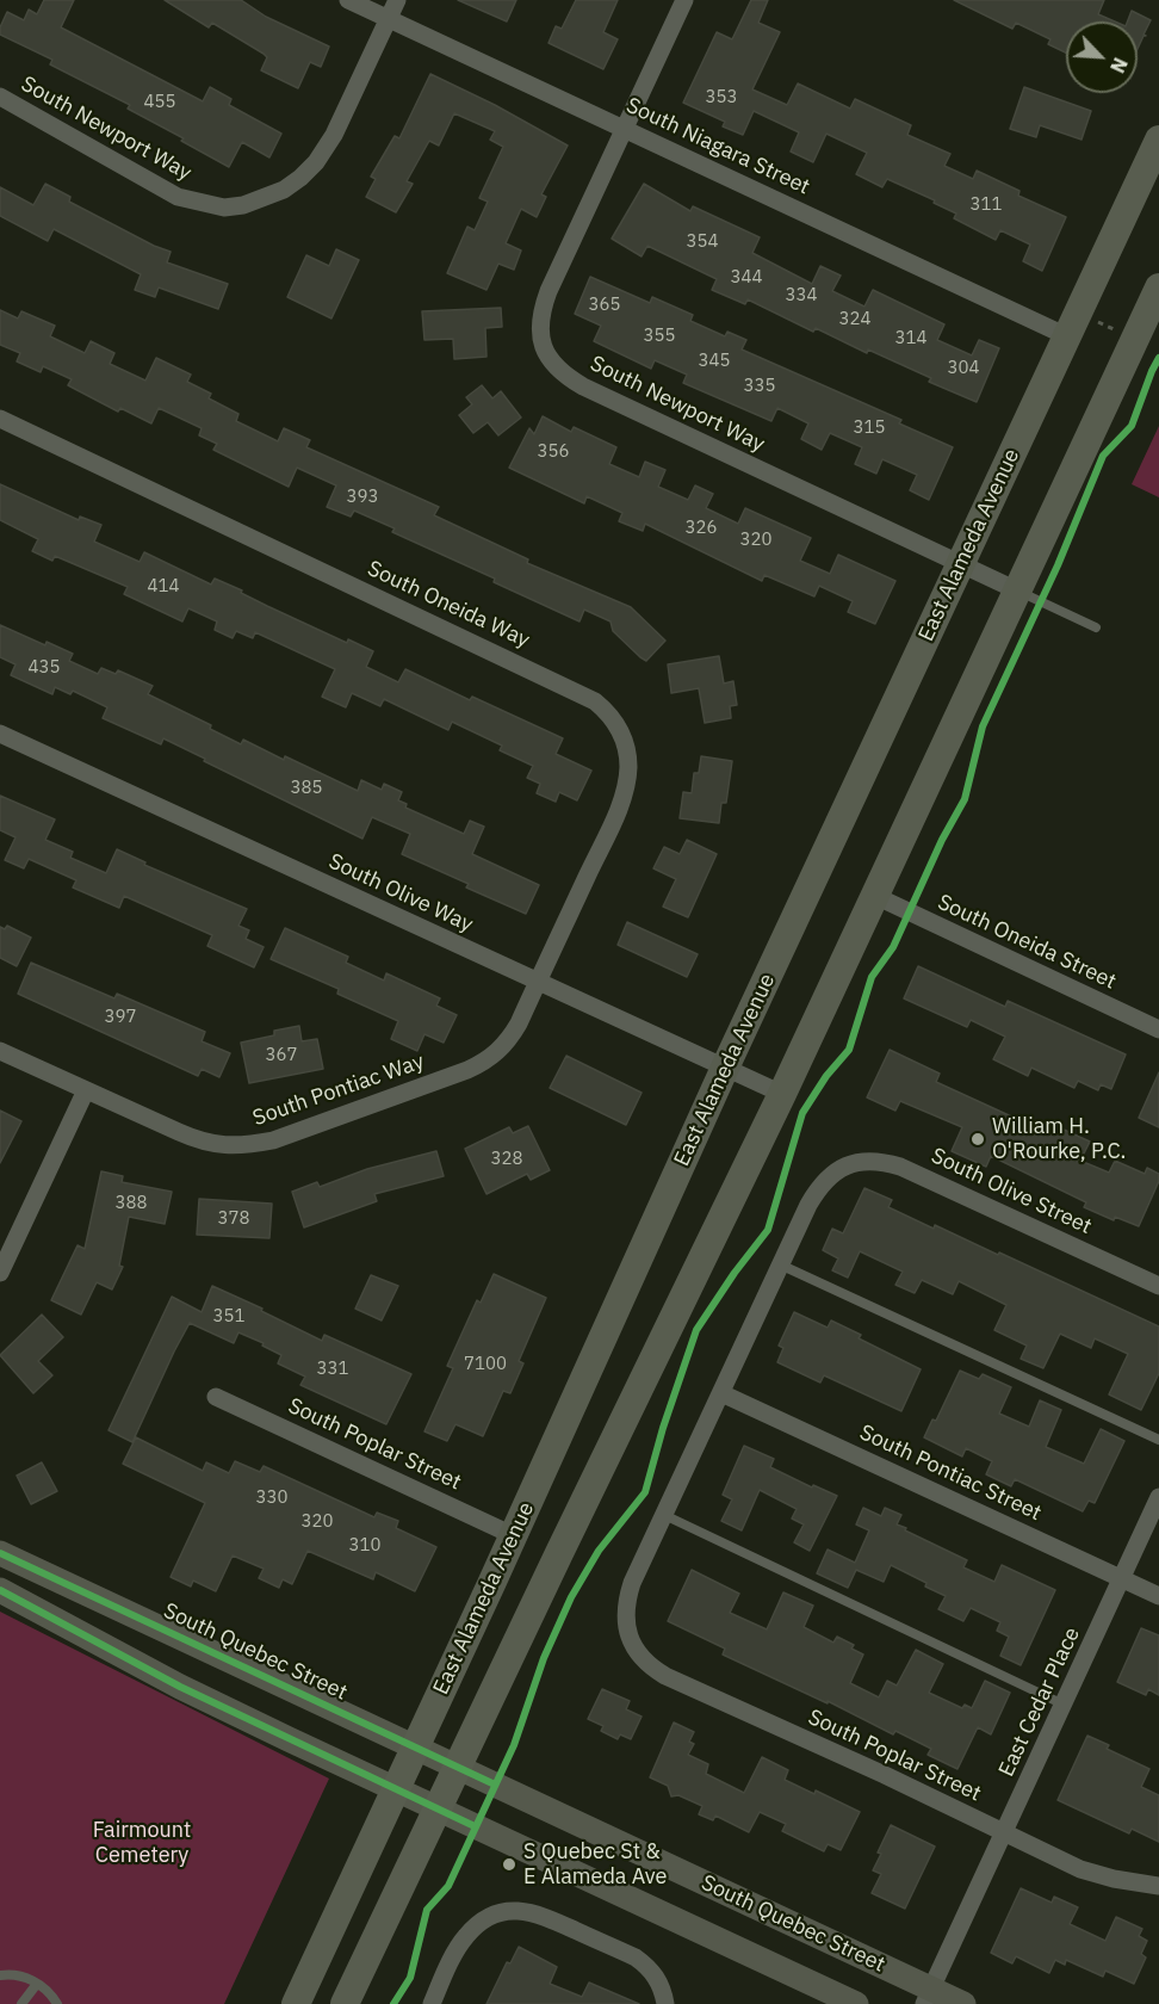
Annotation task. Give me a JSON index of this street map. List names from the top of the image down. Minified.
{"streets":{"main road":["East Alameda Avenue","South Quebec Street"],"street":["South Newport Way","South Niagara Street","South Oneida Way","South Olive Way","South Oneida Street","South Pontiac Way","South Olive Street","South Poplar Street","South Pontiac Street","East Cedar Place"]},"crossings":[["South Newport Way","South Niagara Street"],["South Newport Way","East Alameda Avenue"],["South Niagara Street","East Alameda Avenue"],["East Alameda Avenue","South Olive Way"],["East Alameda Avenue","South Poplar Street"],["East Alameda Avenue","South Quebec Street"],["South Oneida Way","South Olive Way"],["South Oneida Way","South Pontiac Way"],["South Olive Way","South Pontiac Way"],["South Poplar Street","East Cedar Place"],["South Pontiac Street","East Cedar Place"],["South Quebec Street","East Cedar Place"]],"parks":["Fairmount Cemetery"],"places":["William H. O'Rourke, P.C.","S Quebec St & E Alameda Ave"],"house_numbers":["353","455","311","354","344","334","365","324","355","314","345","304","335","315","356","393","326","320","414","435","385","397","367","328","388","378","351","7100","331","330","320","310"],"north":"bottom right"}
